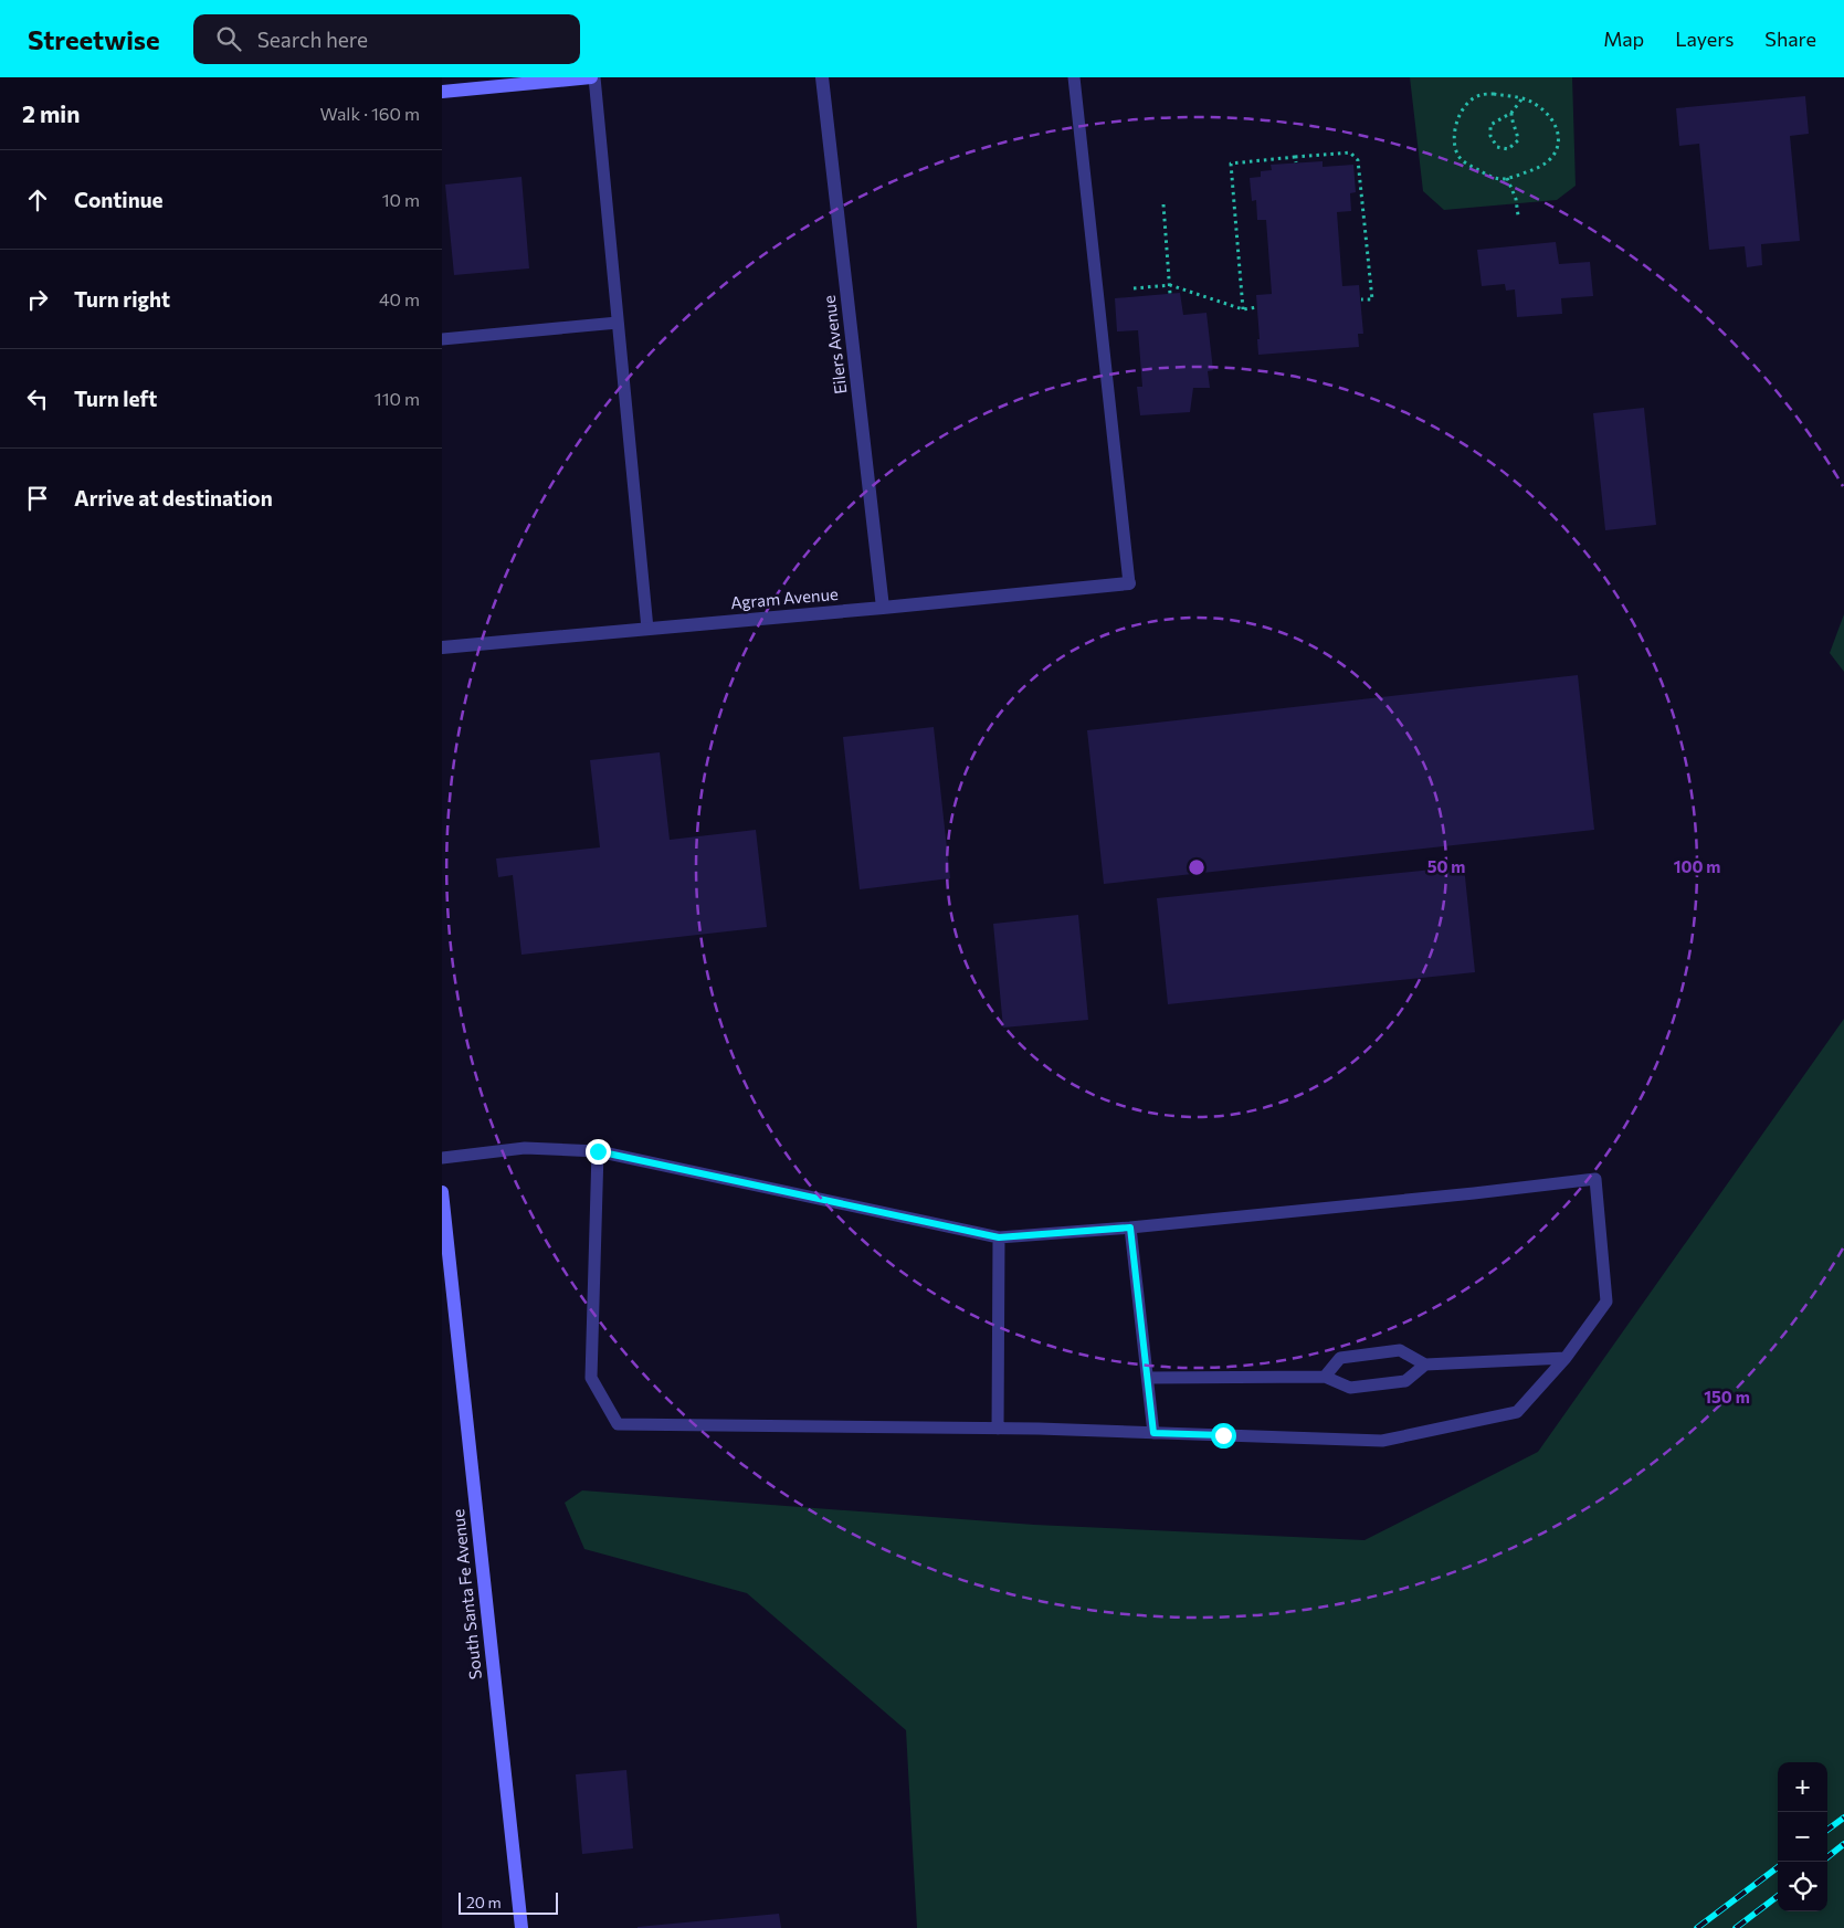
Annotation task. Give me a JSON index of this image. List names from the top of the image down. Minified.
{"streets":{"street":["Eilers Avenue","Agram Avenue","South Santa Fe Avenue"]},"crossings":[["Eilers Avenue","Agram Avenue"]],"scale_bar":"20 m","page":{"header":"Streetwise","search":"Search here","nav":["Map","Layers","Share"],"heading":["2 min","Walk · 160 m"],"list":[["Continue","10 m"],["Turn right","40 m"],["Turn left","110 m"],"Arrive at destination"],"map_buttons":["+","−"],"scale":"20 m"},"rings":["50 m","100 m","150 m"]}
